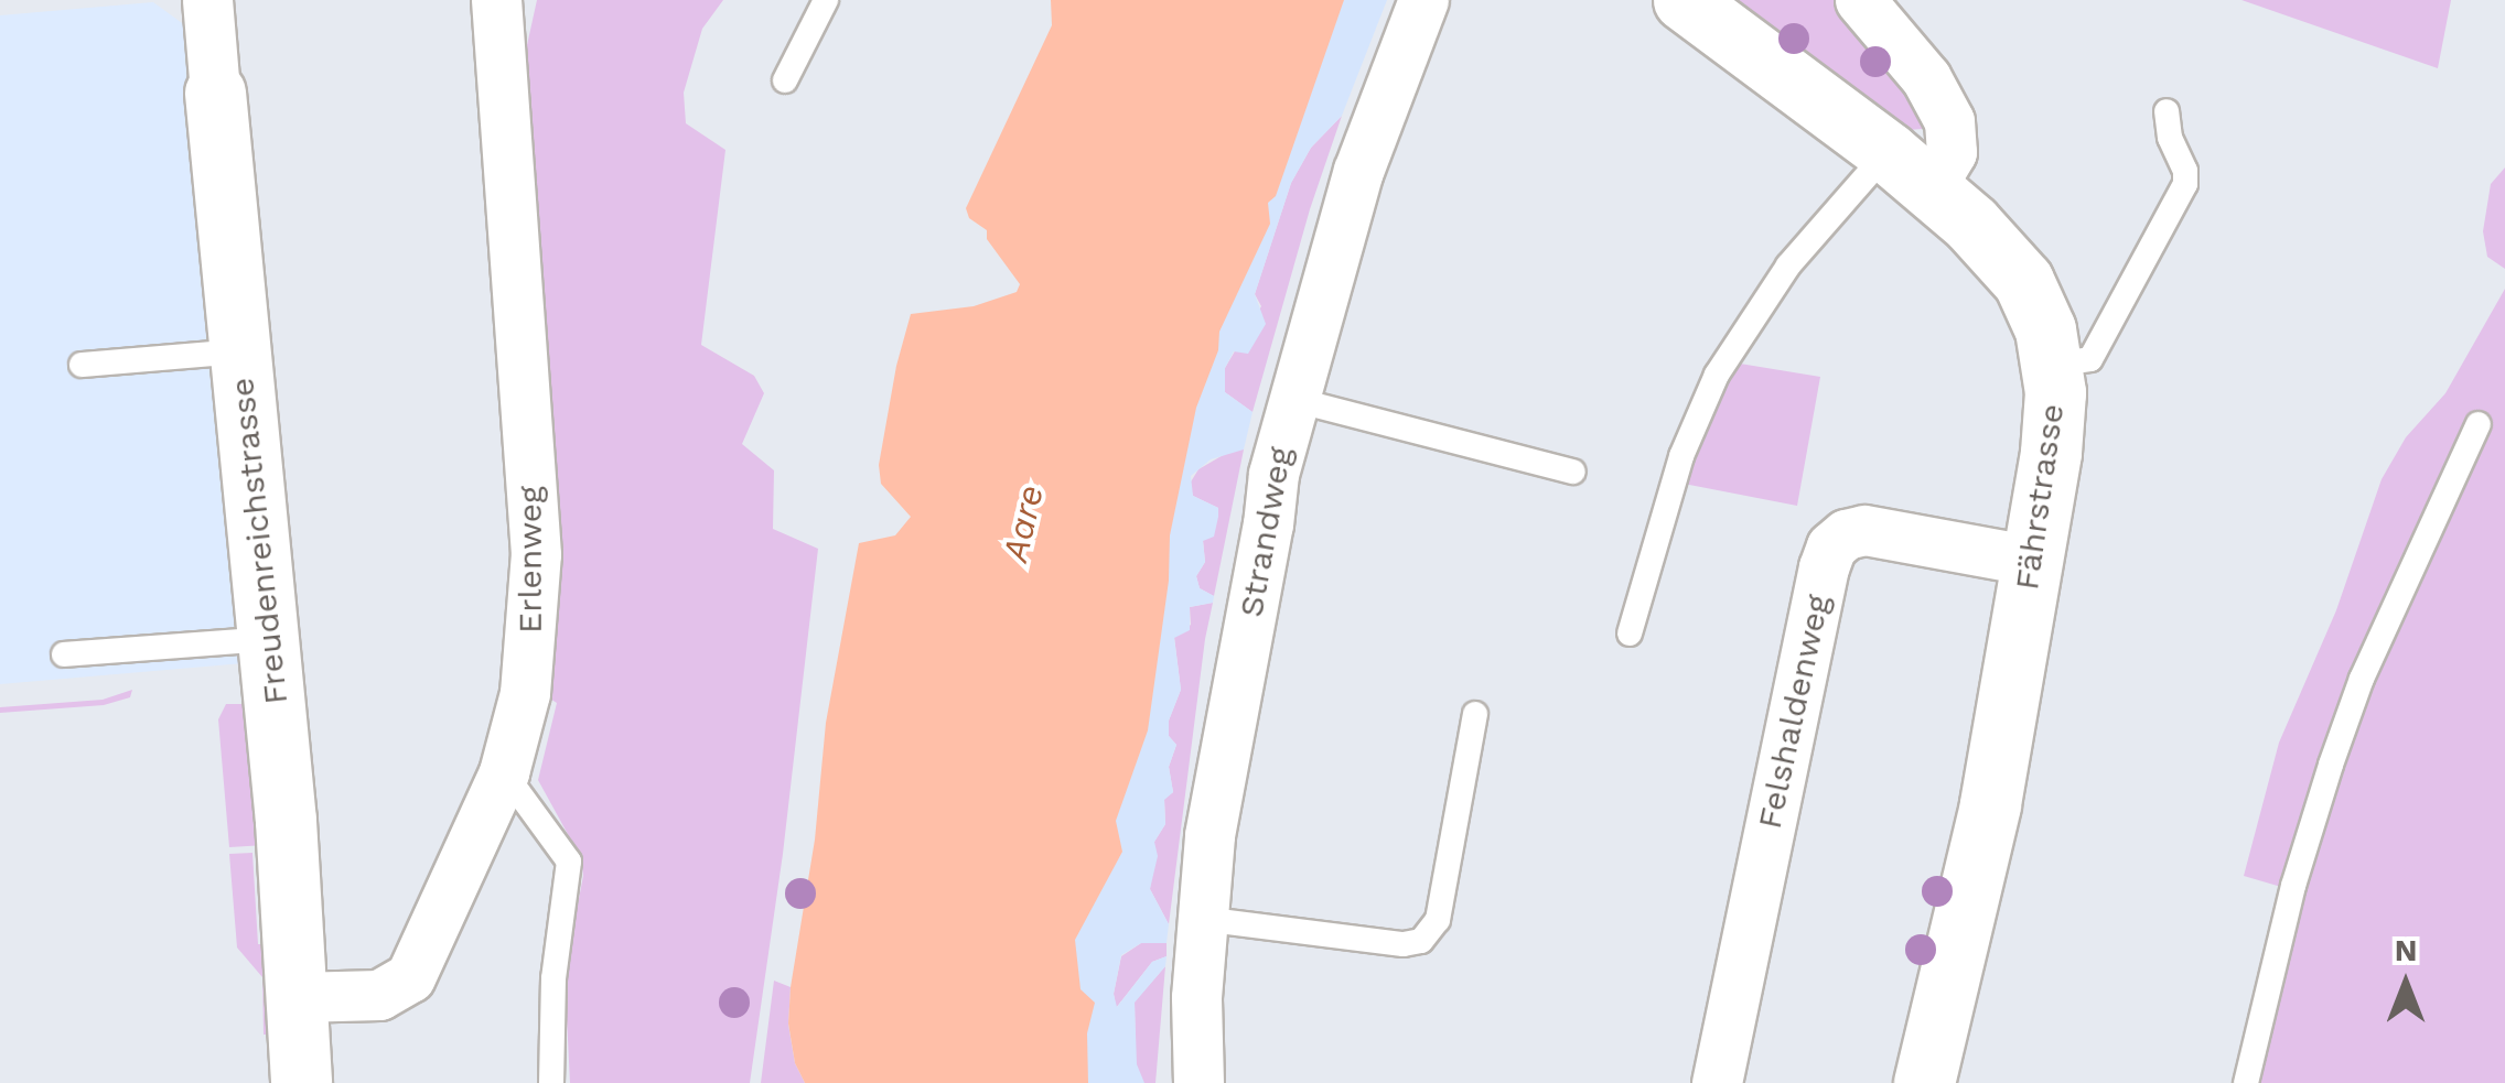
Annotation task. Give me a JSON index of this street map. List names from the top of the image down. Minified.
{"streets":{"street":["Fährstrasse","Strandweg","Freudenreichstrasse","Erlenweg","Felshaldenweg"]},"crossings":[["Fährstrasse","Felshaldenweg"],["Freudenreichstrasse","Erlenweg"]],"water":["Aare"],"north":"top"}
